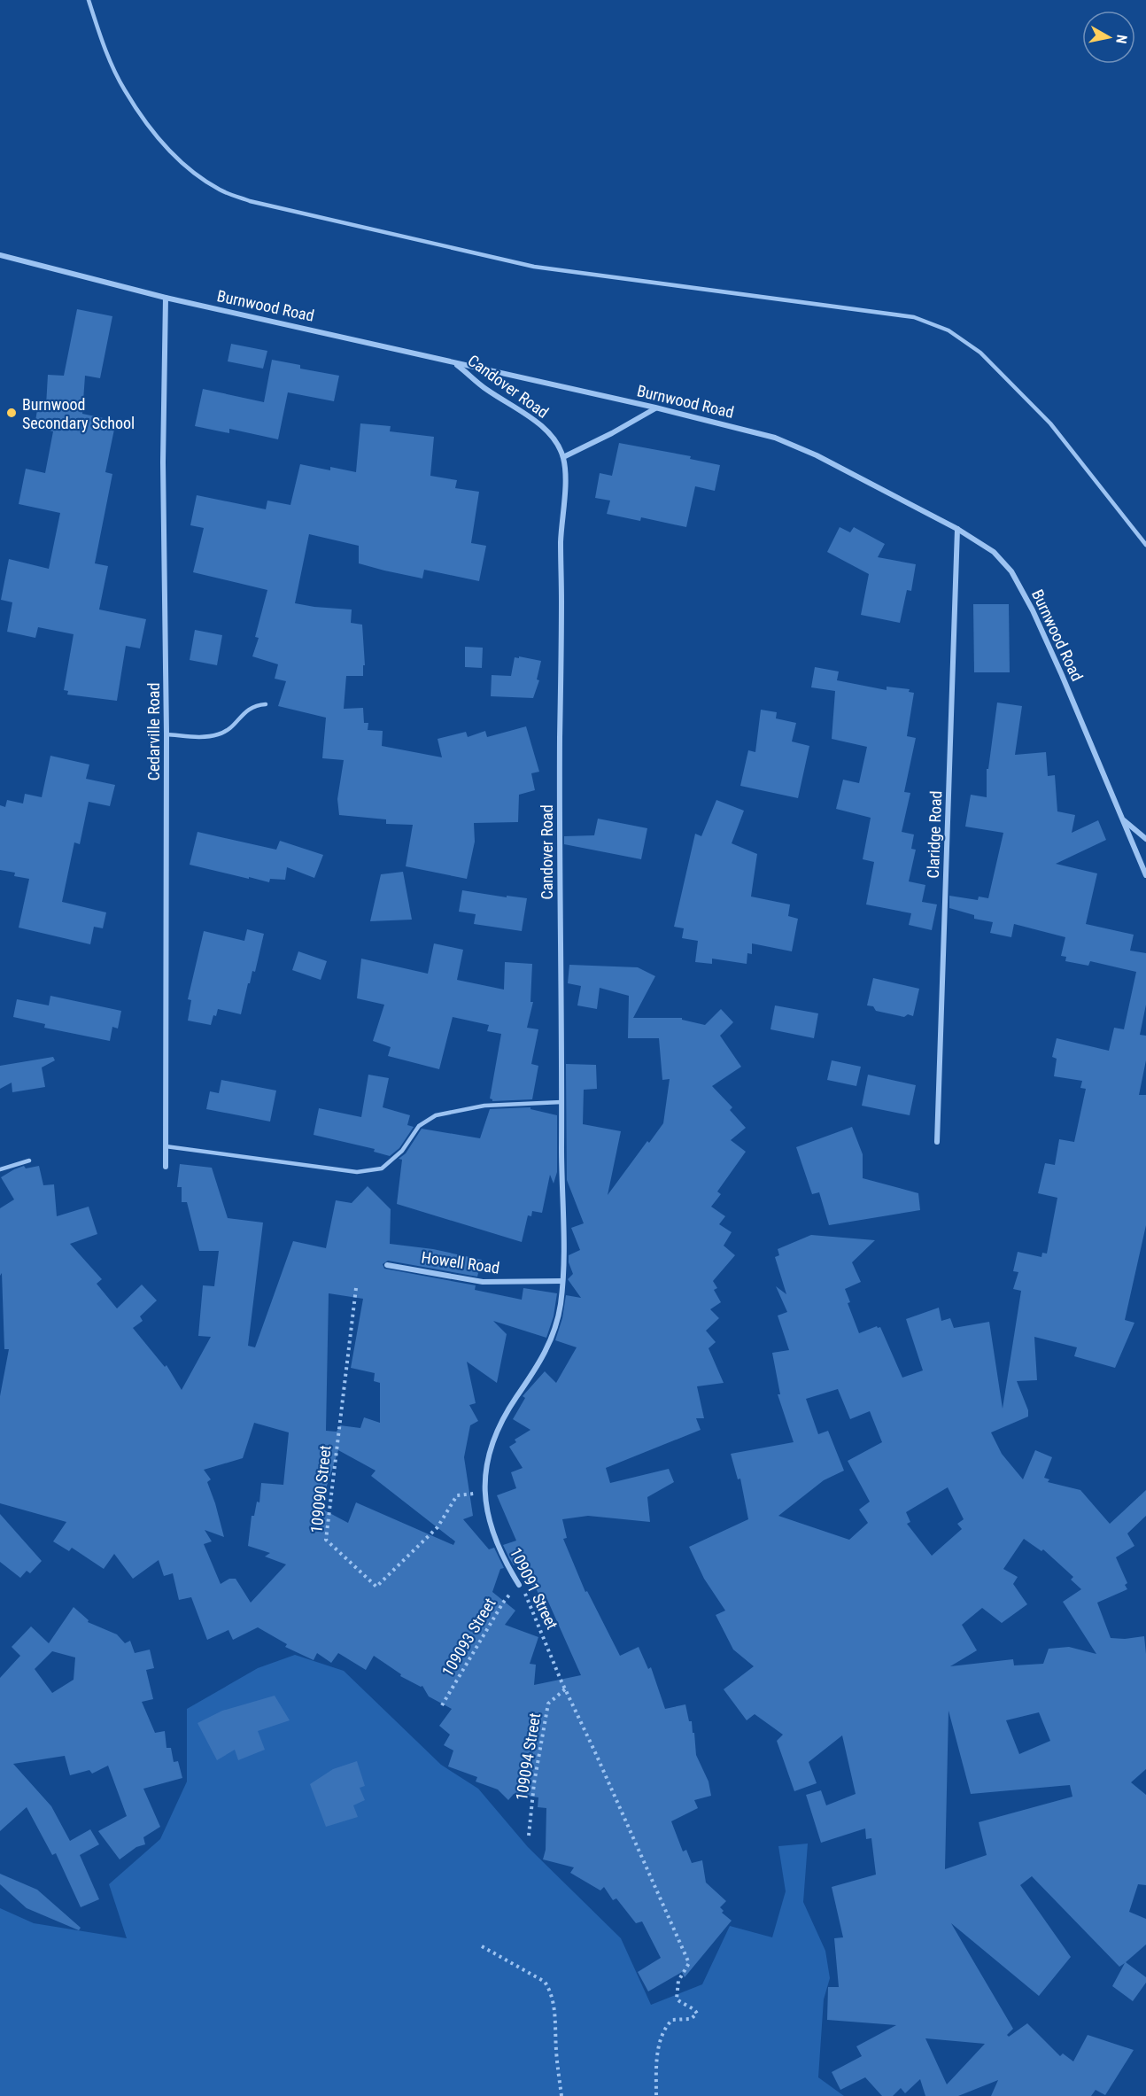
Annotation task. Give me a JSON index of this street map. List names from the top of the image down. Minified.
{"streets":{"street":["Burnwood Road","Candover Road","Cedarville Road","Claridge Road","Howell Road","109091 Street"],"path":["109090 Street","109093 Street","109094 Street"]},"crossings":[["Burnwood Road","Candover Road"],["Burnwood Road","Cedarville Road"],["Burnwood Road","Claridge Road"],["Candover Road","109091 Street"],["Howell Road","109091 Street"],["109090 Street","109091 Street"],["109091 Street","109093 Street"],["109091 Street","109094 Street"]],"places":["Burnwood Secondary School"],"north":"right"}
